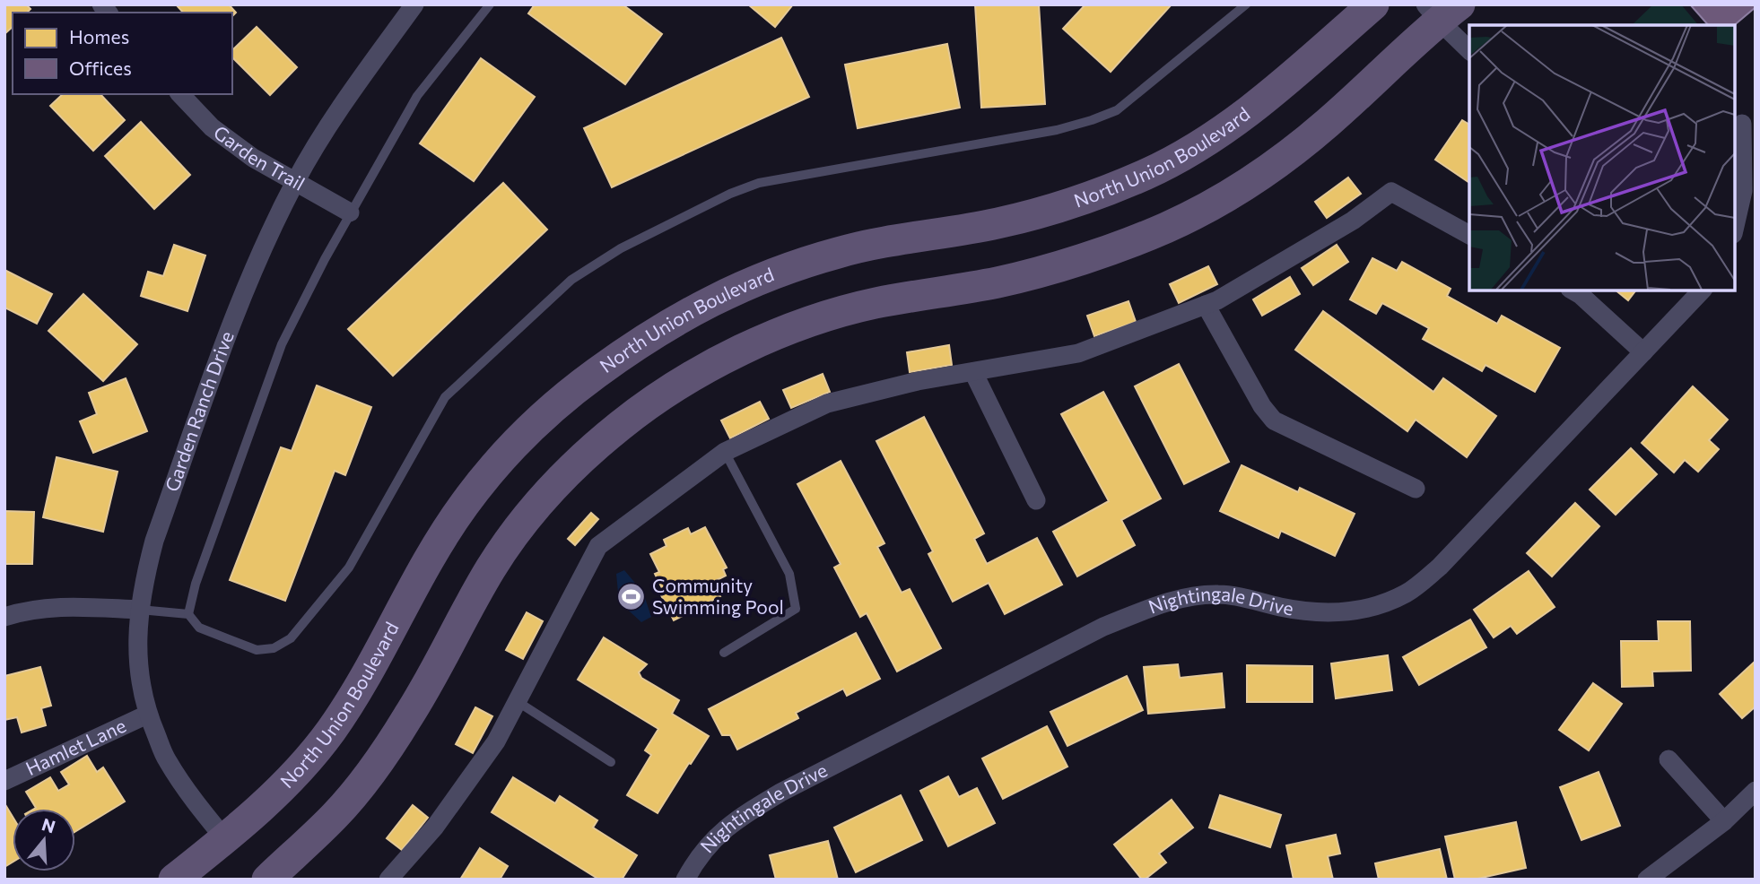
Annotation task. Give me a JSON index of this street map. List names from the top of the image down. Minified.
{"streets":{"main road":["North Union Boulevard"],"street":["Garden Trail","Garden Ranch Drive","Nightingale Drive","Hamlet Lane"]},"crossings":[["North Union Boulevard","Garden Ranch Drive"],["Garden Trail","Garden Ranch Drive"],["Garden Ranch Drive","Hamlet Lane"]],"places":{"sports":["Community Swimming Pool"]},"legend":["Homes","Offices"],"north":"top"}
